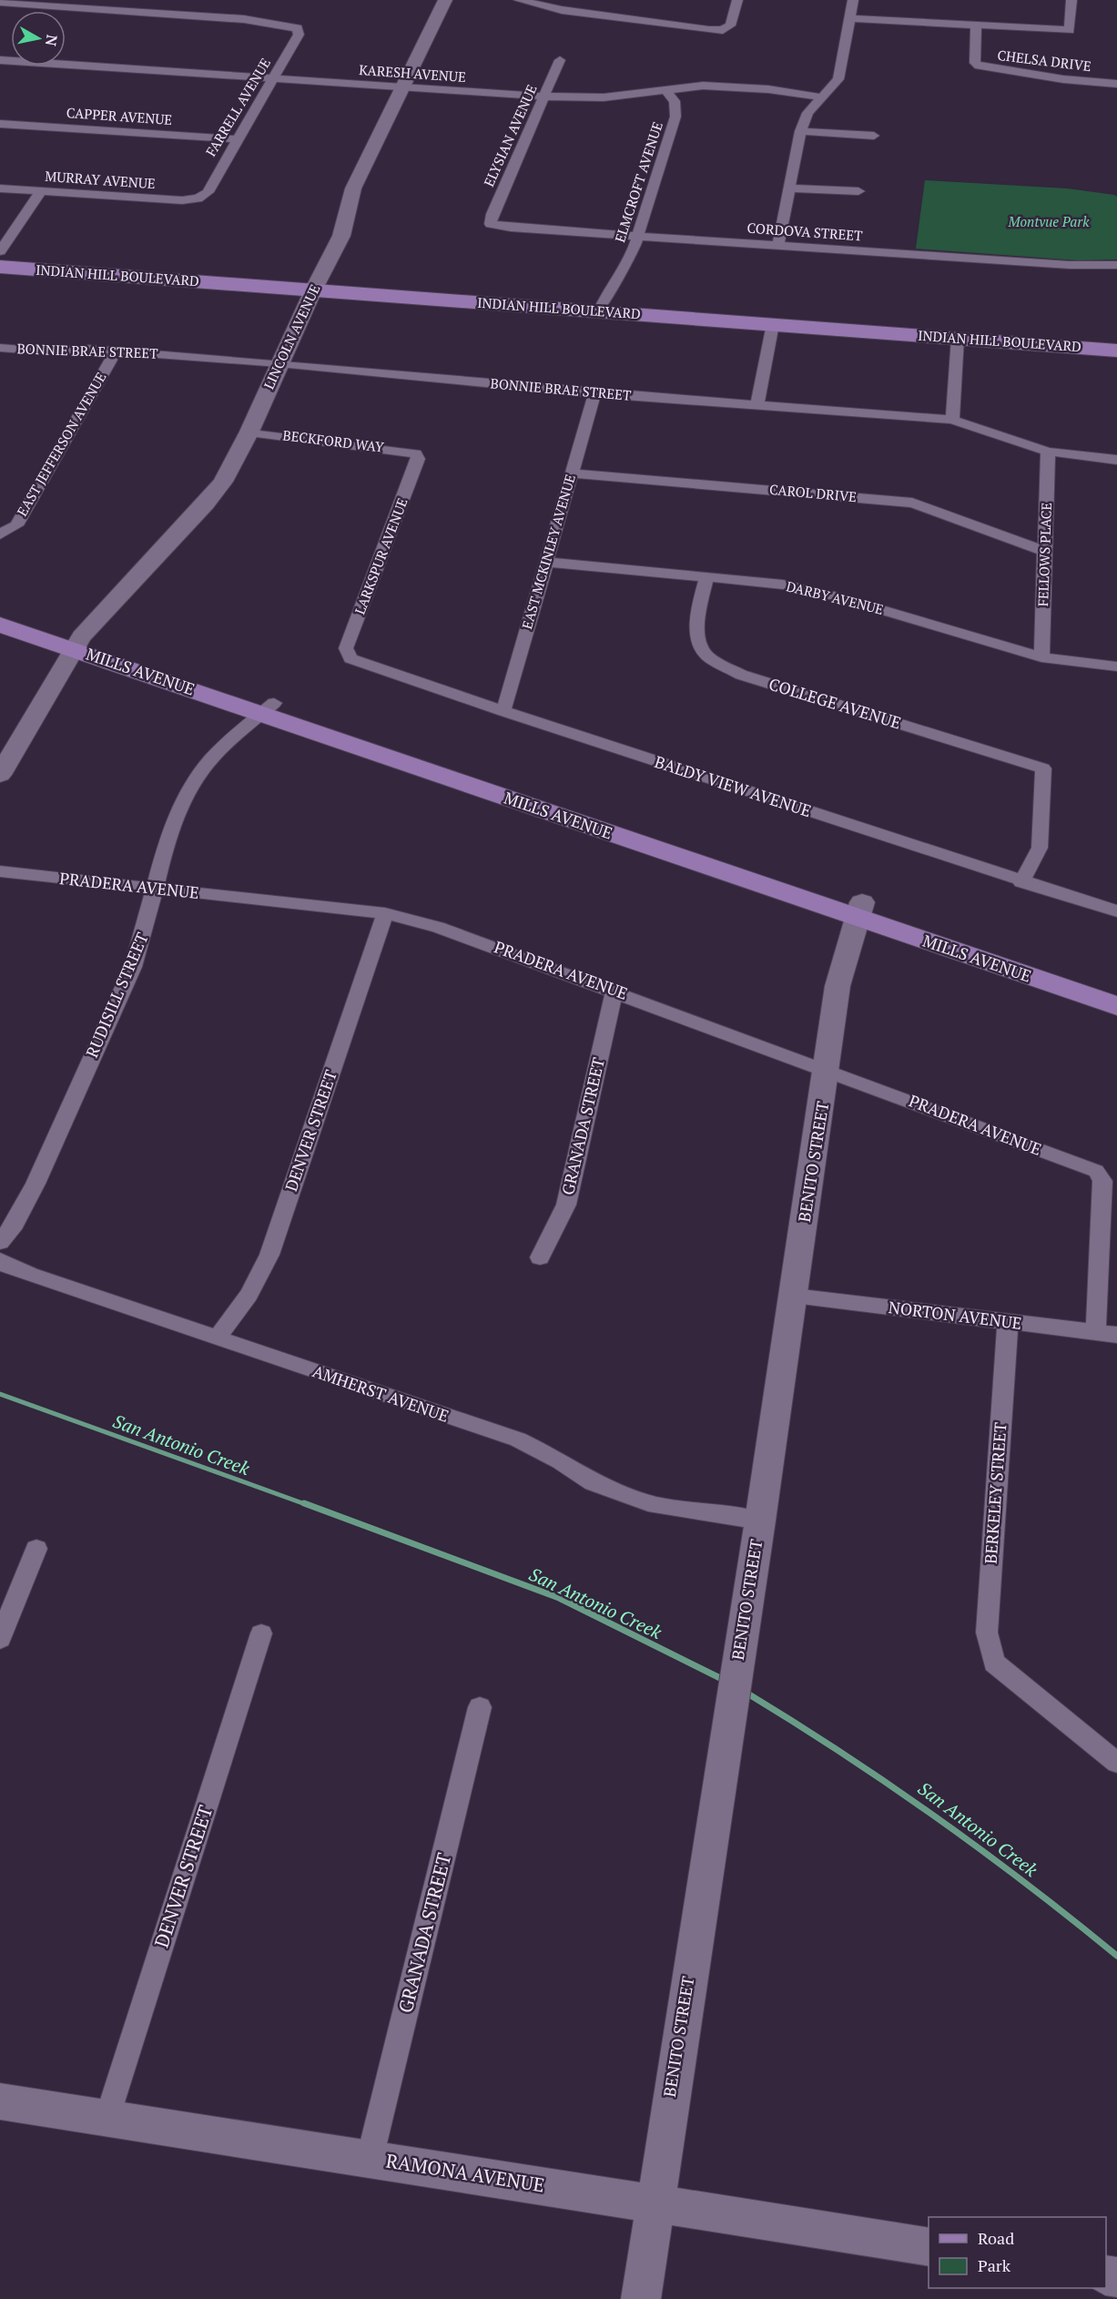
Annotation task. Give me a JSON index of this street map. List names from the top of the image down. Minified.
{"streets":{"main road":["INDIAN HILL BOULEVARD","MILLS AVENUE"],"street":["CHELSA DRIVE","KARESH AVENUE","FARRELL AVENUE","CAPPER AVENUE","ELYSIAN AVENUE","MURRAY AVENUE","ELMCROFT AVENUE","CORDOVA STREET","LINCOLN AVENUE","BONNIE BRAE STREET","BECKFORD WAY","EAST JEFFERSON AVENUE","CAROL DRIVE","EAST MCKINLEY AVENUE","FELLOWS PLACE","LARKSPUR AVENUE","DARBY AVENUE","COLLEGE AVENUE","BALDY VIEW AVENUE","PRADERA AVENUE","RUDISILL STREET","GRANADA STREET","DENVER STREET","BENITO STREET","NORTON AVENUE","AMHERST AVENUE","BERKELEY STREET","RAMONA AVENUE"]},"crossings":[["KARESH AVENUE","FARRELL AVENUE"],["KARESH AVENUE","ELYSIAN AVENUE"],["KARESH AVENUE","ELMCROFT AVENUE"],["KARESH AVENUE","LINCOLN AVENUE"],["FARRELL AVENUE","CAPPER AVENUE"],["FARRELL AVENUE","MURRAY AVENUE"],["ELYSIAN AVENUE","CORDOVA STREET"],["ELMCROFT AVENUE","CORDOVA STREET"],["ELMCROFT AVENUE","INDIAN HILL BOULEVARD"],["INDIAN HILL BOULEVARD","LINCOLN AVENUE"],["LINCOLN AVENUE","BONNIE BRAE STREET"],["LINCOLN AVENUE","BECKFORD WAY"],["LINCOLN AVENUE","MILLS AVENUE"],["BONNIE BRAE STREET","EAST JEFFERSON AVENUE"],["BONNIE BRAE STREET","EAST MCKINLEY AVENUE"],["BONNIE BRAE STREET","FELLOWS PLACE"],["BECKFORD WAY","LARKSPUR AVENUE"],["CAROL DRIVE","EAST MCKINLEY AVENUE"],["CAROL DRIVE","FELLOWS PLACE"],["EAST MCKINLEY AVENUE","DARBY AVENUE"],["EAST MCKINLEY AVENUE","BALDY VIEW AVENUE"],["FELLOWS PLACE","DARBY AVENUE"],["LARKSPUR AVENUE","BALDY VIEW AVENUE"],["DARBY AVENUE","COLLEGE AVENUE"],["MILLS AVENUE","RUDISILL STREET"],["MILLS AVENUE","BENITO STREET"],["COLLEGE AVENUE","BALDY VIEW AVENUE"],["PRADERA AVENUE","RUDISILL STREET"],["PRADERA AVENUE","GRANADA STREET"],["PRADERA AVENUE","DENVER STREET"],["PRADERA AVENUE","BENITO STREET"],["PRADERA AVENUE","NORTON AVENUE"],["GRANADA STREET","RAMONA AVENUE"],["DENVER STREET","AMHERST AVENUE"],["DENVER STREET","RAMONA AVENUE"],["BENITO STREET","NORTON AVENUE"],["BENITO STREET","AMHERST AVENUE"],["BENITO STREET","RAMONA AVENUE"],["NORTON AVENUE","BERKELEY STREET"]],"water":["San Antonio Creek"],"parks":["Montvue Park"],"legend":["Road","Park"],"north":"right"}
